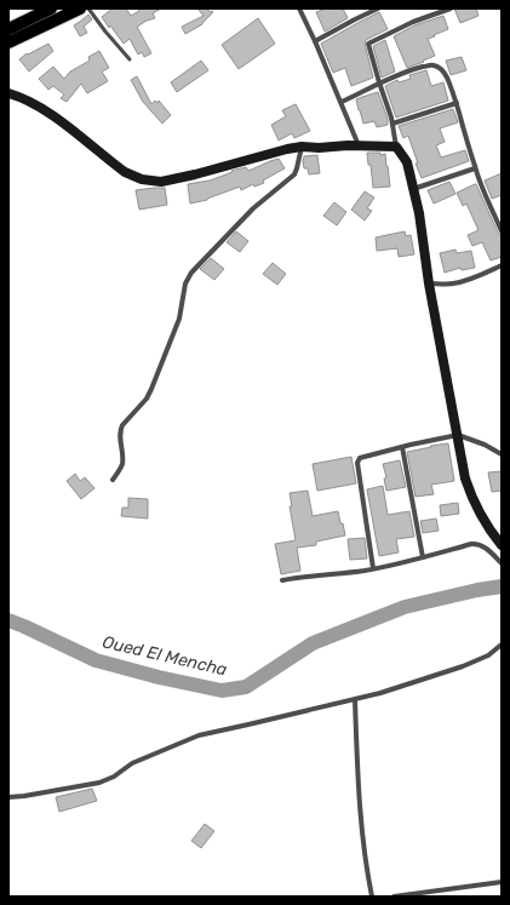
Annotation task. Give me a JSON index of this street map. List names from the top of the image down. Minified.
{"water":["Oued El Mencha"]}
